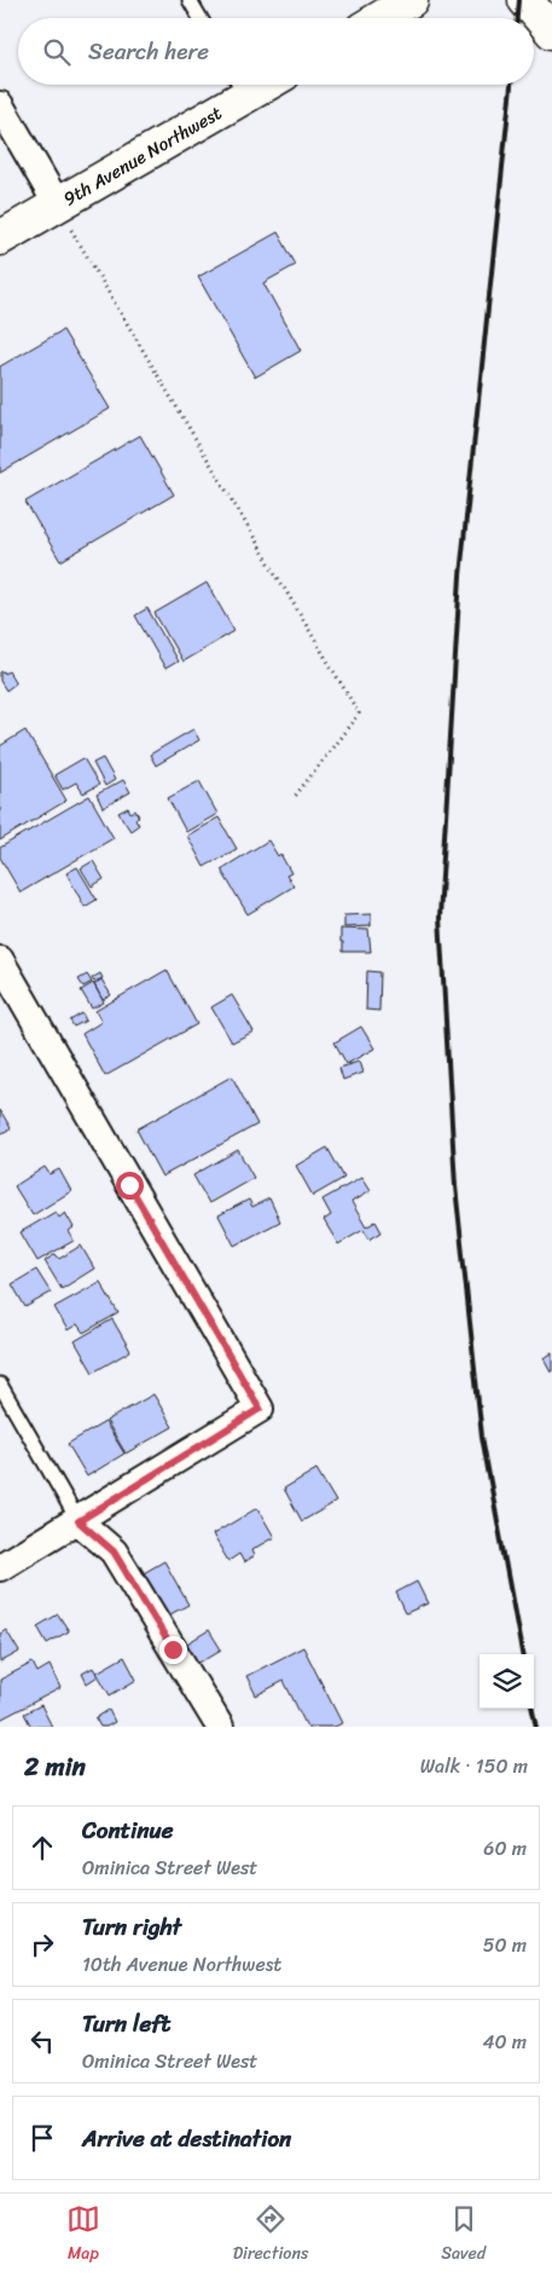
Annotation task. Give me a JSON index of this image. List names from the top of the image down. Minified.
{"streets":{"main road":["9th Avenue Northwest"]},"page":{"search":"Search here","heading":["2 min","Walk · 150 m"],"list":[["Continue","Ominica Street West","60 m"],["Turn right","10th Avenue Northwest","50 m"],["Turn left","Ominica Street West","40 m"],"Arrive at destination"],"nav":["Map","Directions","Saved"]}}
